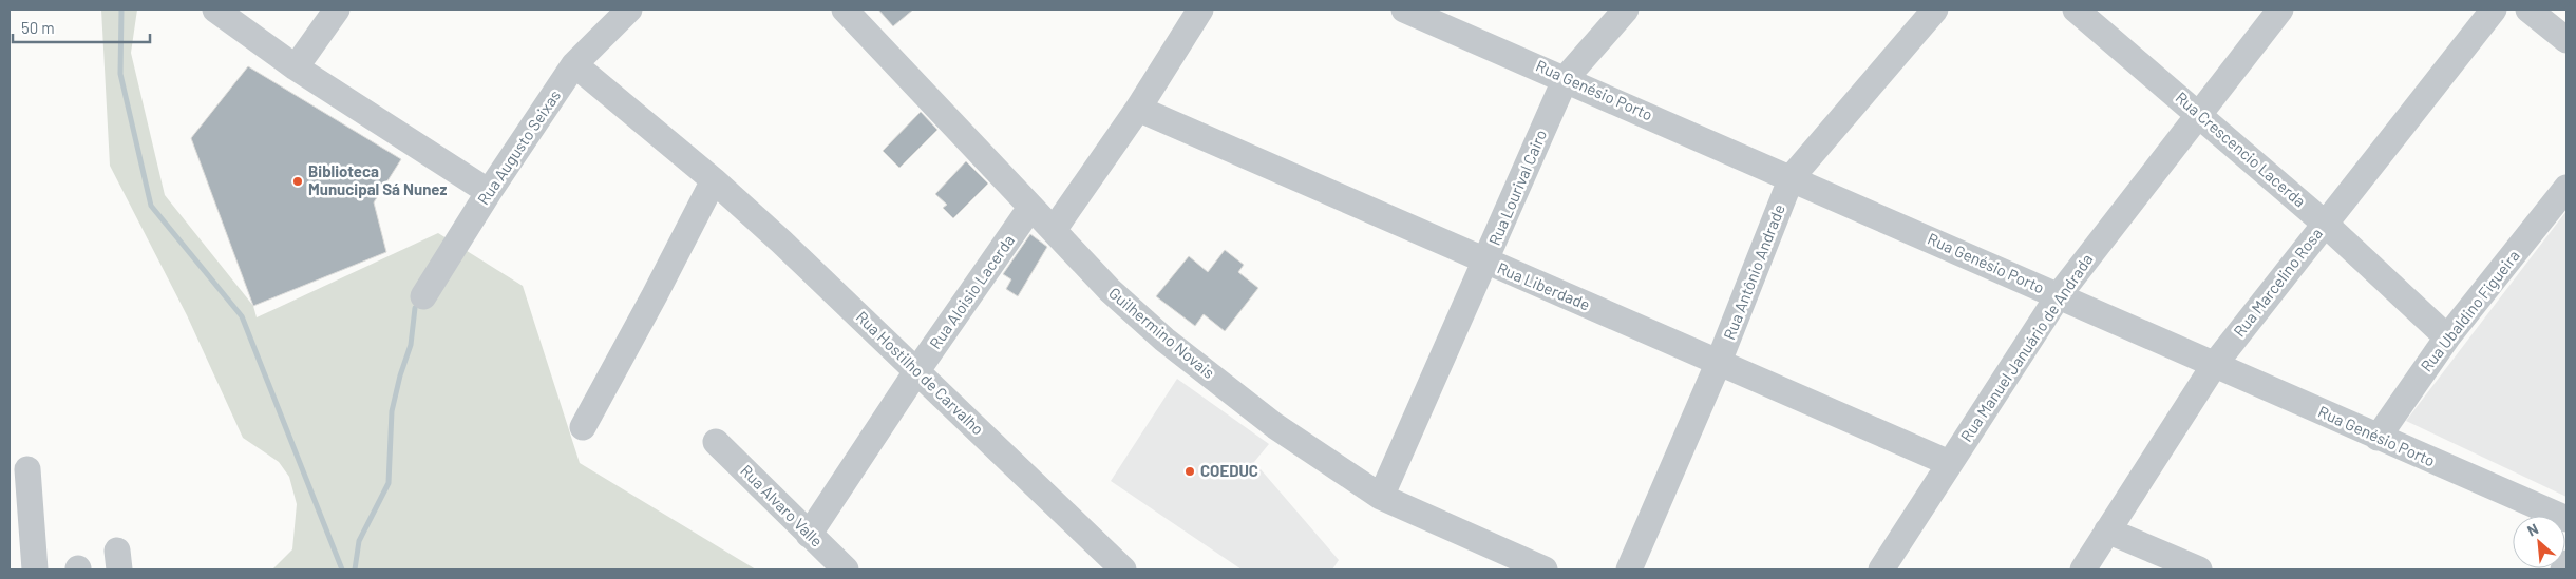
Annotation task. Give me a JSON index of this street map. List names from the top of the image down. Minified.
{"streets":{"street":["Rua Genésio Porto","Rua Augusto Seixas","Rua Crescencio Lacerda","Rua Lourival Cairo","Rua Antônio Andrade","Rua Marcelino Rosa","Rua Liberdade","Rua Aloisio Lacerda","Rua Ubaldino Figueira","Guilhermino Novais","Rua Manuel Januário de Andrada","Rua Hostilho de Carvalho","Rua Alvaro Valle"]},"crossings":[["Rua Genésio Porto","Rua Lourival Cairo"],["Rua Genésio Porto","Rua Antônio Andrade"],["Rua Genésio Porto","Rua Marcelino Rosa"],["Rua Genésio Porto","Rua Ubaldino Figueira"],["Rua Genésio Porto","Rua Manuel Januário de Andrada"],["Rua Augusto Seixas","Rua Hostilho de Carvalho"],["Rua Crescencio Lacerda","Rua Marcelino Rosa"],["Rua Crescencio Lacerda","Rua Ubaldino Figueira"],["Rua Crescencio Lacerda","Rua Manuel Januário de Andrada"],["Rua Lourival Cairo","Rua Liberdade"],["Rua Lourival Cairo","Guilhermino Novais"],["Rua Antônio Andrade","Rua Liberdade"],["Rua Liberdade","Rua Manuel Januário de Andrada"],["Rua Aloisio Lacerda","Guilhermino Novais"],["Rua Aloisio Lacerda","Rua Hostilho de Carvalho"],["Rua Aloisio Lacerda","Rua Alvaro Valle"]],"places":["Biblioteca Munucipal Sá Nunez","COEDUC"],"scale_bar":"50 m","north":"top left"}
